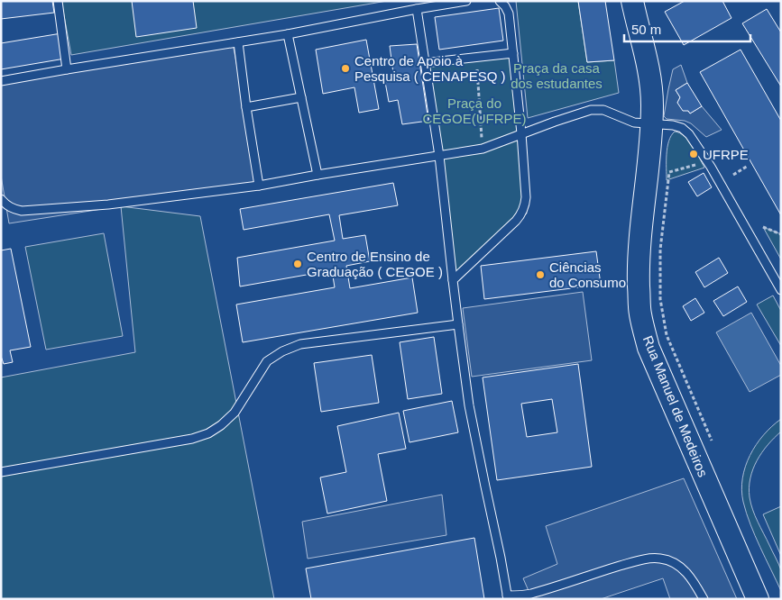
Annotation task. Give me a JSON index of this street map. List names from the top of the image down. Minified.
{"streets":{"main road":["Rua Manuel de Medeiros"]},"parks":["Praça da casa dos estudantes","Praça do CEGOE(UFRPE)"],"places":["Centro de Apoio à Pesquisa ( CENAPESQ )","UFRPE","Centro de Ensino de Graduação ( CEGOE )","Ciências do Consumo"],"scale_bar":"50 m"}
